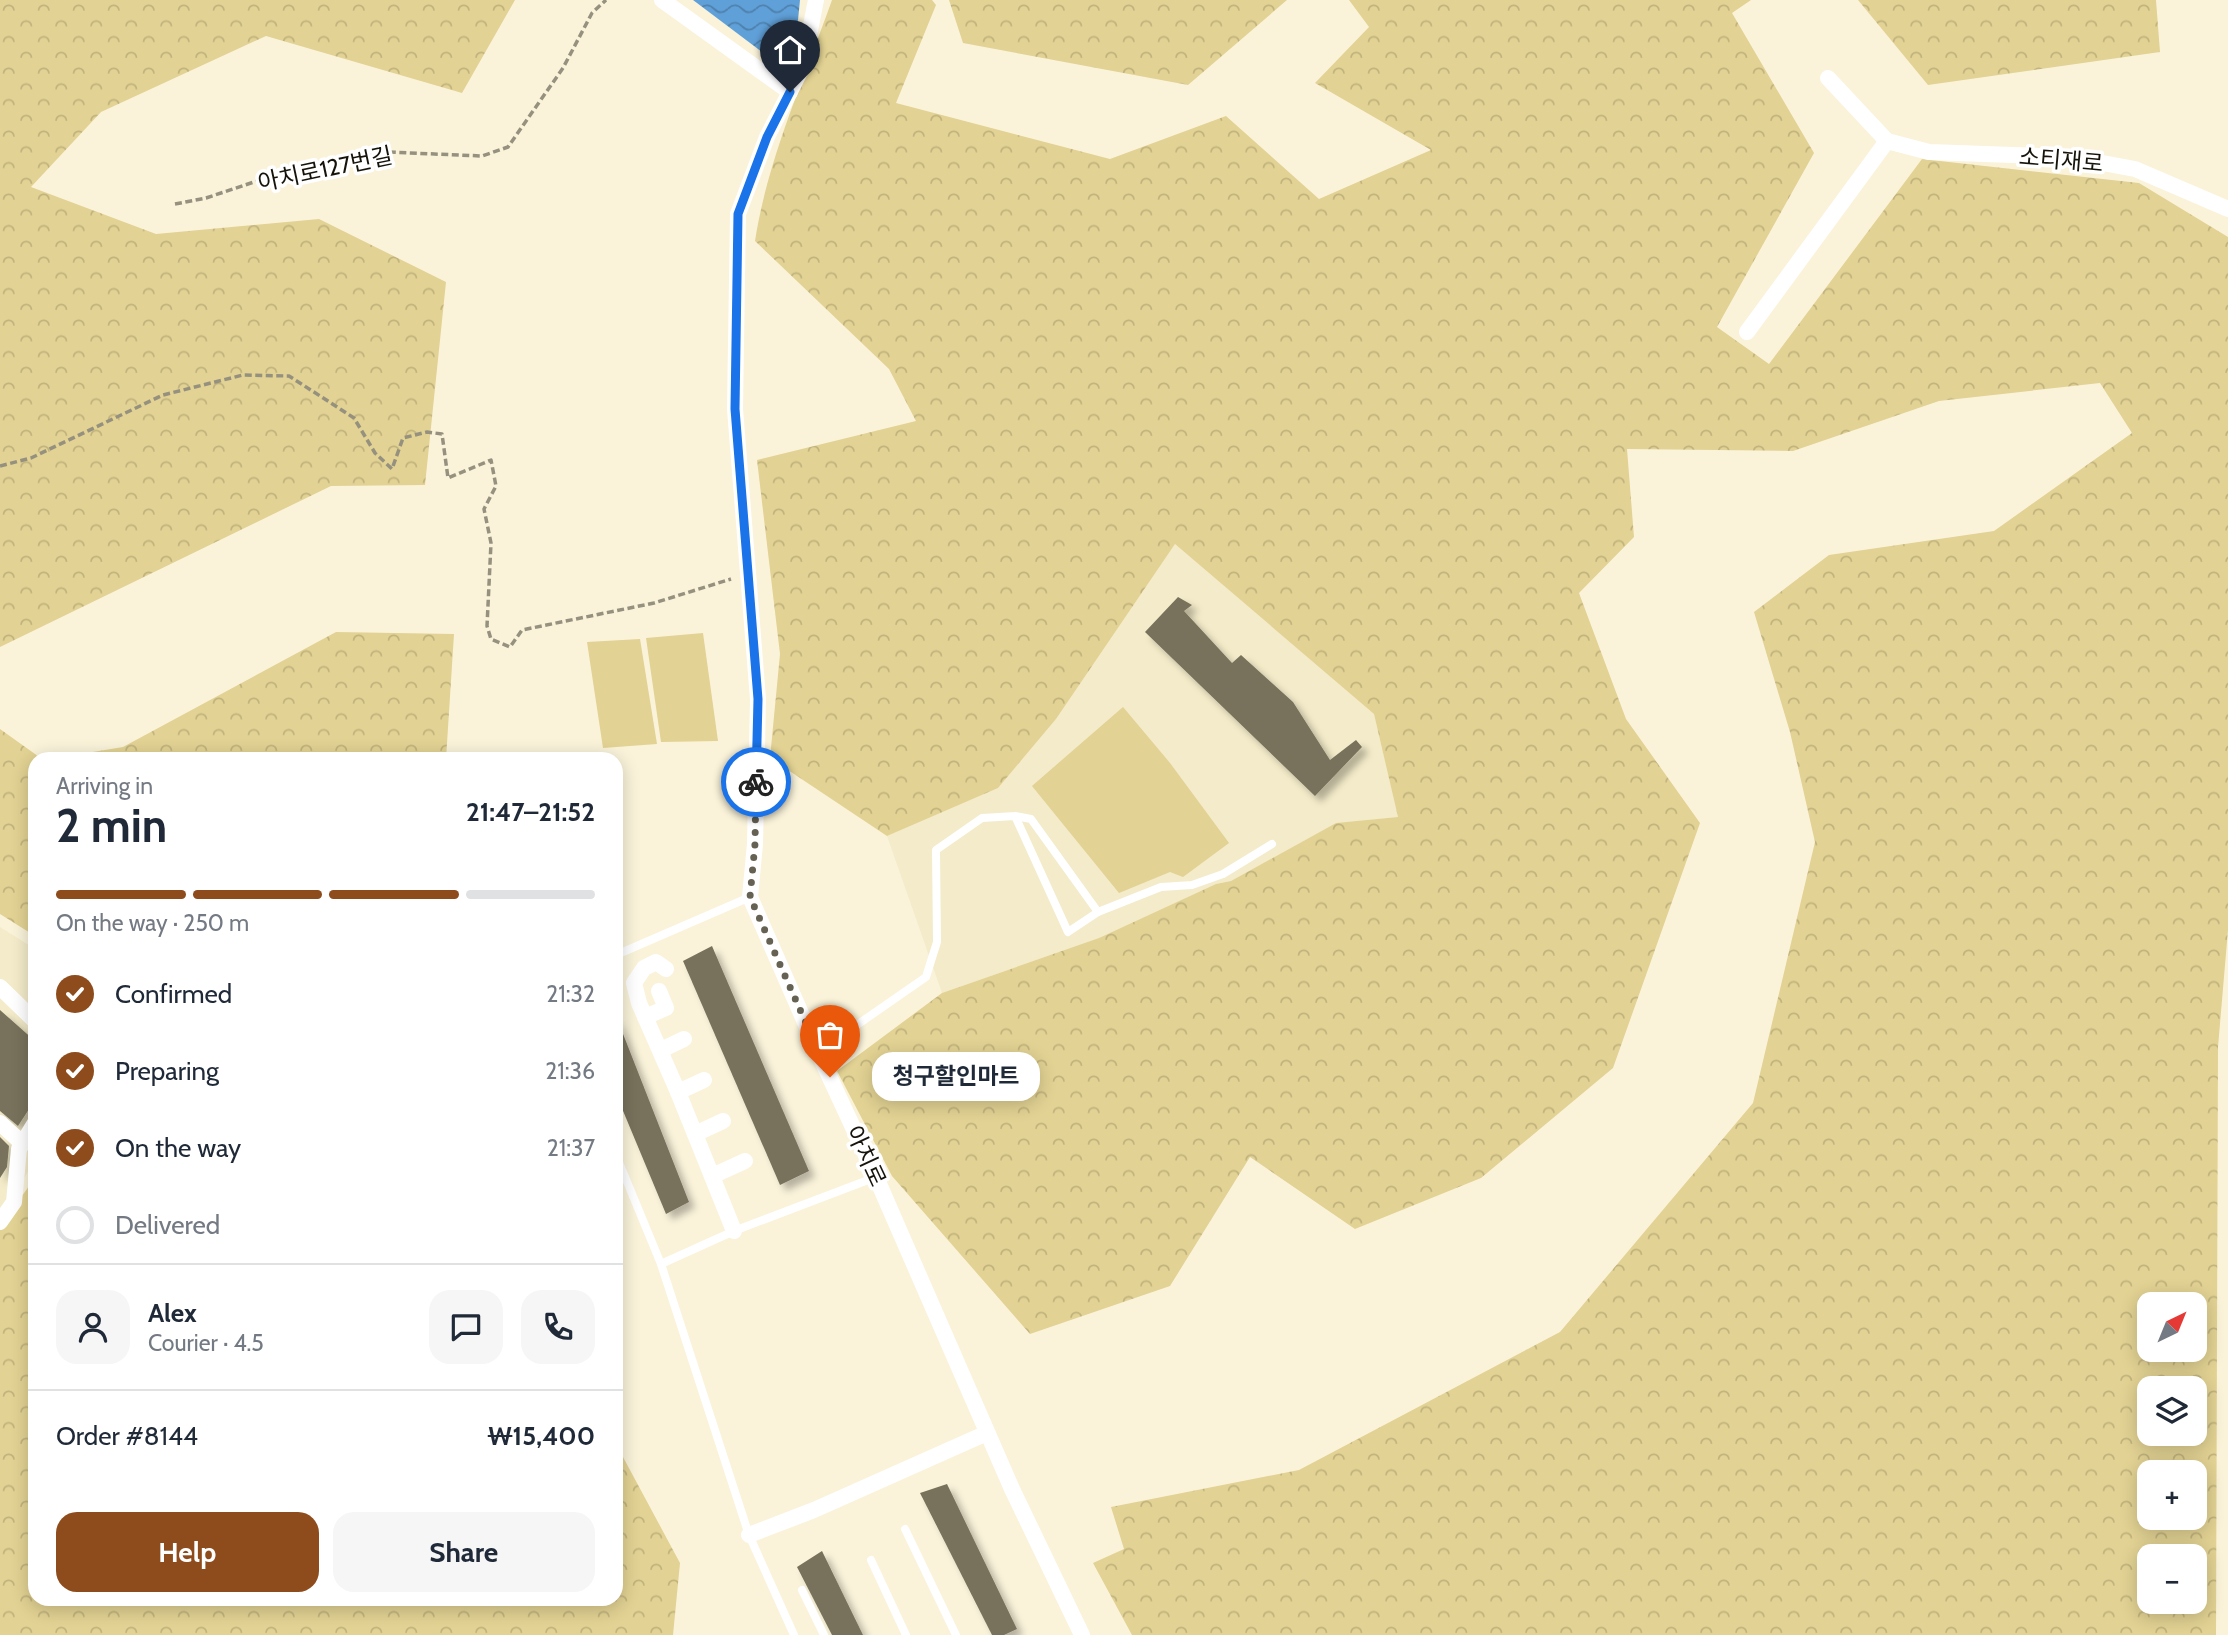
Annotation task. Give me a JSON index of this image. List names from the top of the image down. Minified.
{"streets":{"street":["소티재로","아치로"],"path":["아치로127번길"]},"places":["청구할인마트"],"north":"top right","page":{"heading":["2 min","Arriving in","21:47–21:52"],"panel":["Alex","Courier · 4.5","Order #8144","₩15,400"],"bar":"On the way · 250 m","list":[["Confirmed","21:32"],["Preparing","21:36"],["On the way","21:37"],"Delivered"],"bubble":"청구할인마트","map_buttons":["+","−"],"buttons":["Help","Share"]}}
